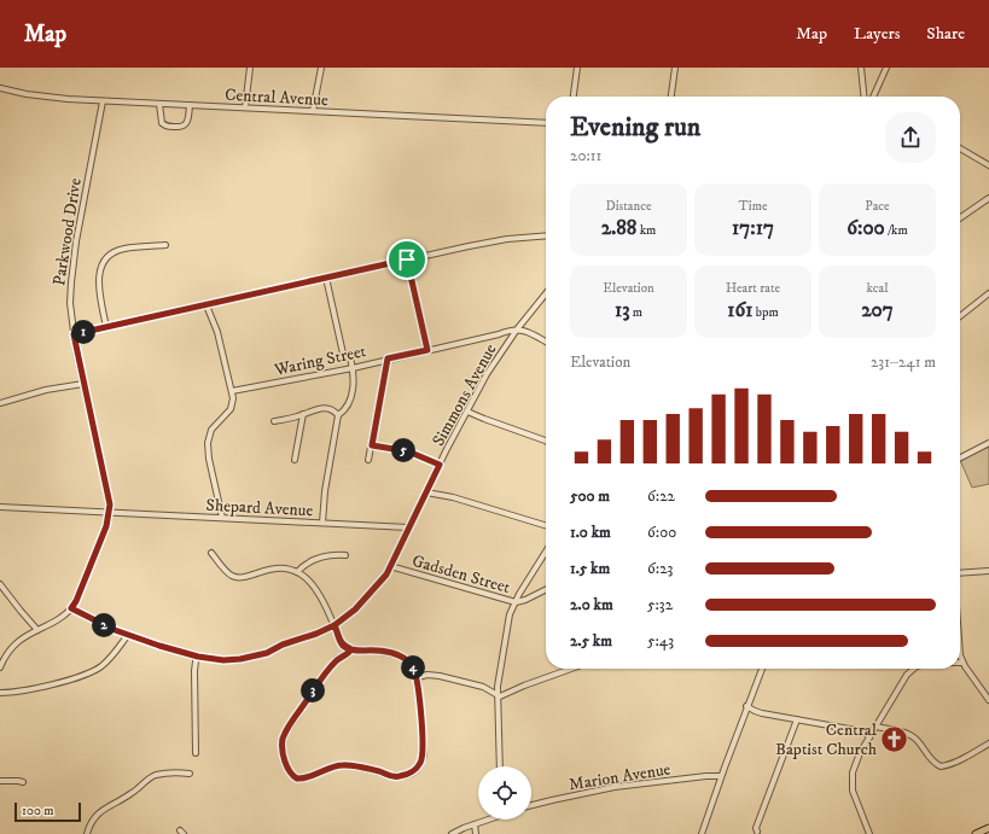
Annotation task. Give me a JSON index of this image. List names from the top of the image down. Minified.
{"streets":{"street":["Central Avenue","Parkwood Drive","Waring Street","Simmons Avenue","Shepard Avenue","Gadsden Street","Marion Avenue"]},"crossings":[["Central Avenue","Parkwood Drive"],["Parkwood Drive","Simmons Avenue"],["Parkwood Drive","Shepard Avenue"],["Waring Street","Simmons Avenue"],["Simmons Avenue","Shepard Avenue"],["Simmons Avenue","Gadsden Street"]],"places":{"church":["Central Baptist Church"]},"scale_bar":"100 m","page":{"header":"Map","nav":["Map","Layers","Share"],"heading":["Evening run","20:11"],"stats":[["Distance","2.88 km"],["Time","17:17"],["Pace","6:00 /km"],["Elevation","13 m"],["Heart rate","161 bpm"],["kcal","207"]],"pins":["1","5","2","4","3"],"chart":["Elevation","231–241 m"],"list":[{"name":"500 m","note":"6:22"},{"name":"1.0 km","note":"6:00"},{"name":"1.5 km","note":"6:23"},{"name":"2.0 km","note":"5:32"},{"name":"2.5 km","note":"5:43"}],"scale":"100 m"}}
